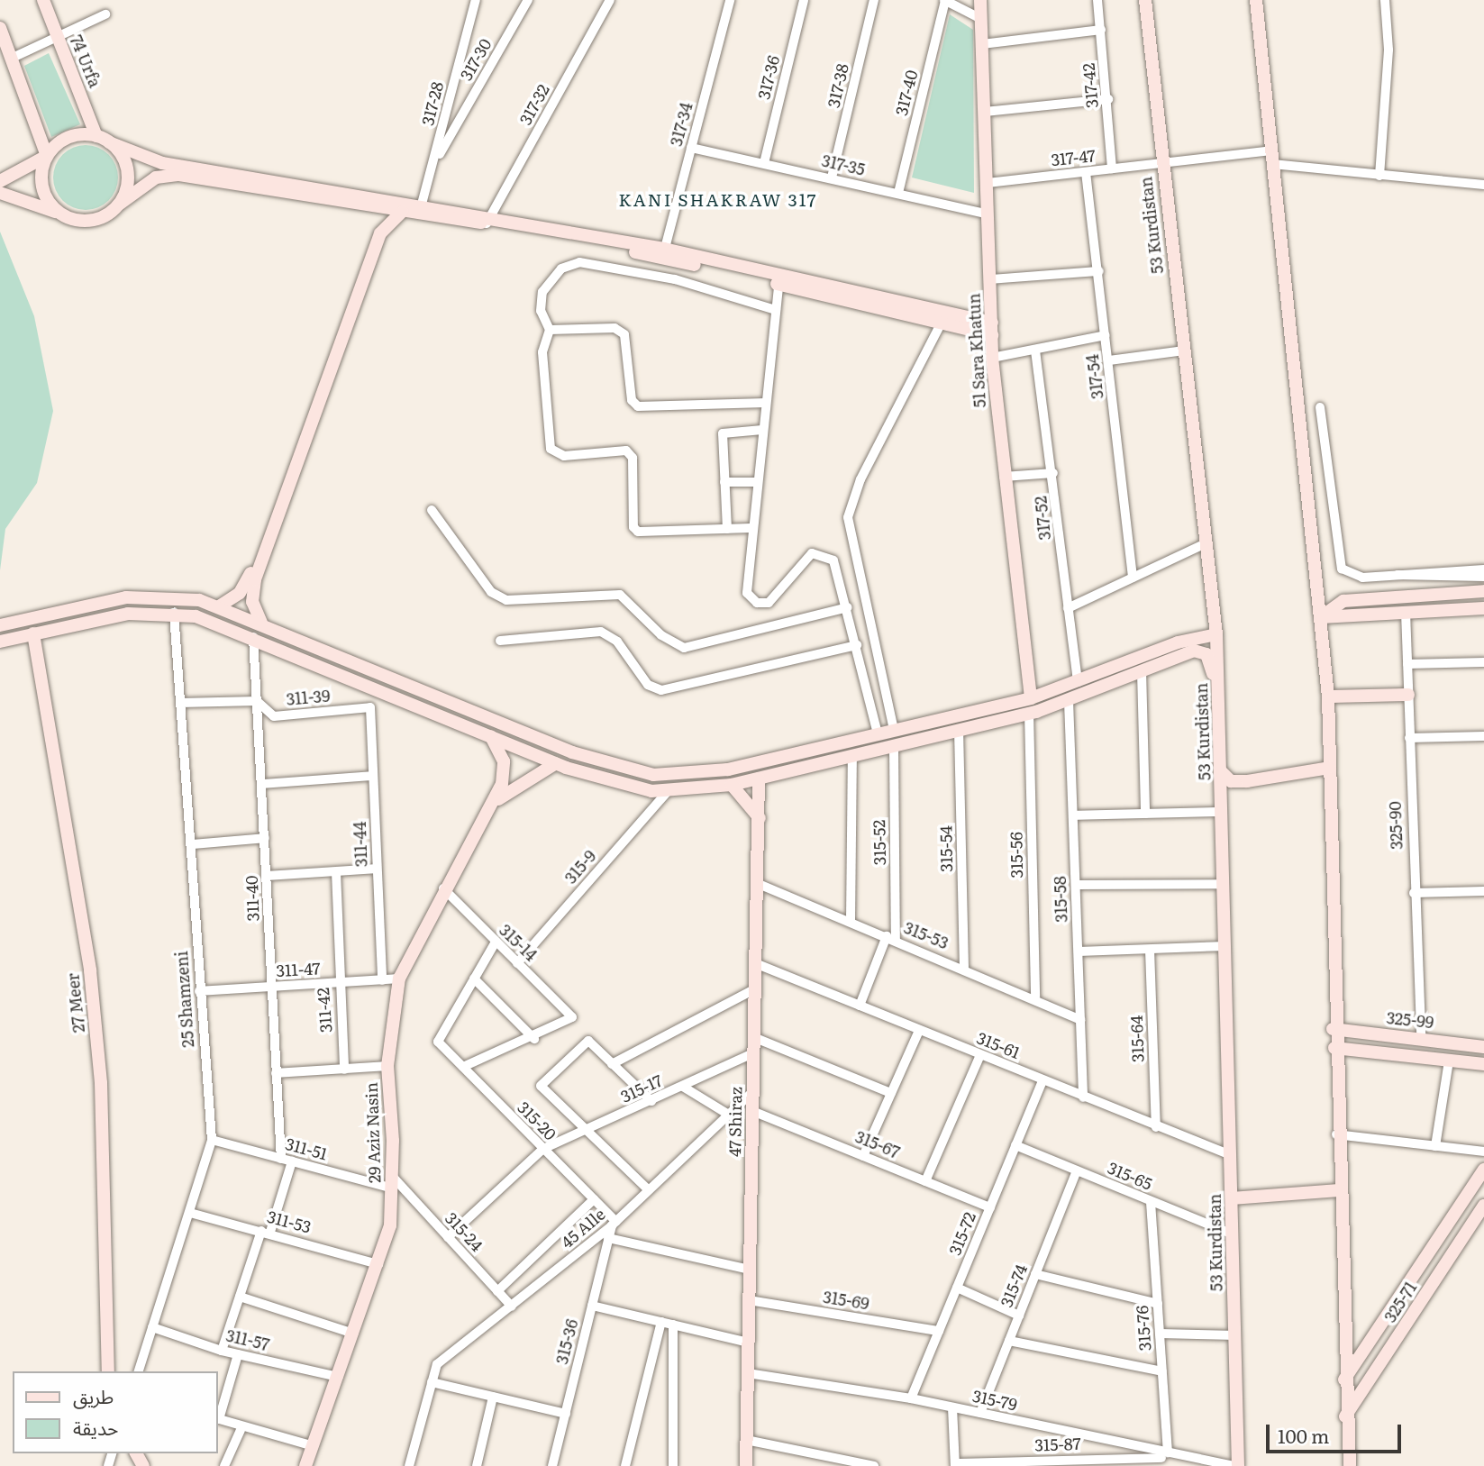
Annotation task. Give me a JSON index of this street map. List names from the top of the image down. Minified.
{"streets":{"street":["317-30","74 Urfa","317-36","317-38","317-42","317-40","317-28","317-32","317-34","317-47","317-35","53 Kurdistan","51 Sara Khatun","317-54","317-52","311-39","325-90","315-52","311-44","315-54","315-56","315-9","311-40","315-58","315-53","315-14","311-47","25 Shamzeni","27 Meer","311-42","325-99","315-64","315-61","315-17","315-20","47 Shiraz","29 Aziz Nasin","315-67","311-51","315-65","311-53","45 Alle","315-24","315-72","315-74","315-69","325-71","315-76","311-57","315-36","315-79","315-87"]},"crossings":[["317-30","317-28"],["317-36","317-35"],["317-38","317-35"],["317-42","317-47"],["317-40","317-35"],["317-34","317-35"],["317-47","53 Kurdistan"],["317-47","51 Sara Khatun"],["317-47","317-54"],["317-35","51 Sara Khatun"],["53 Kurdistan","315-61"],["53 Kurdistan","315-65"],["53 Kurdistan","315-79"],["311-39","311-44"],["311-39","311-40"],["325-90","325-99"],["315-52","315-53"],["311-44","311-47"],["315-54","315-53"],["315-56","315-53"],["315-9","315-14"],["311-40","311-47"],["311-40","311-51"],["315-58","315-53"],["315-58","315-61"],["315-53","47 Shiraz"],["315-14","29 Aziz Nasin"],["311-47","25 Shamzeni"],["311-47","311-42"],["311-47","29 Aziz Nasin"],["25 Shamzeni","311-51"],["25 Shamzeni","311-53"],["25 Shamzeni","311-57"],["315-64","315-61"],["315-61","47 Shiraz"],["315-61","315-72"],["315-17","315-20"],["315-17","47 Shiraz"],["315-17","315-24"],["315-20","45 Alle"],["315-20","315-36"],["47 Shiraz","315-67"],["47 Shiraz","45 Alle"],["47 Shiraz","315-69"],["47 Shiraz","315-79"],["29 Aziz Nasin","311-51"],["29 Aziz Nasin","311-53"],["29 Aziz Nasin","315-24"],["29 Aziz Nasin","311-57"],["315-67","315-72"],["311-51","315-24"],["315-65","315-72"],["315-65","315-74"],["315-65","315-76"],["45 Alle","315-24"],["45 Alle","315-36"],["315-72","315-69"],["315-72","315-79"],["315-74","315-79"],["315-76","315-79"],["315-76","315-87"],["315-79","315-87"]],"districts":["KANI SHAKRAW 317"],"legend":["طريق","حديقة"],"scale_bar":"100 m"}
